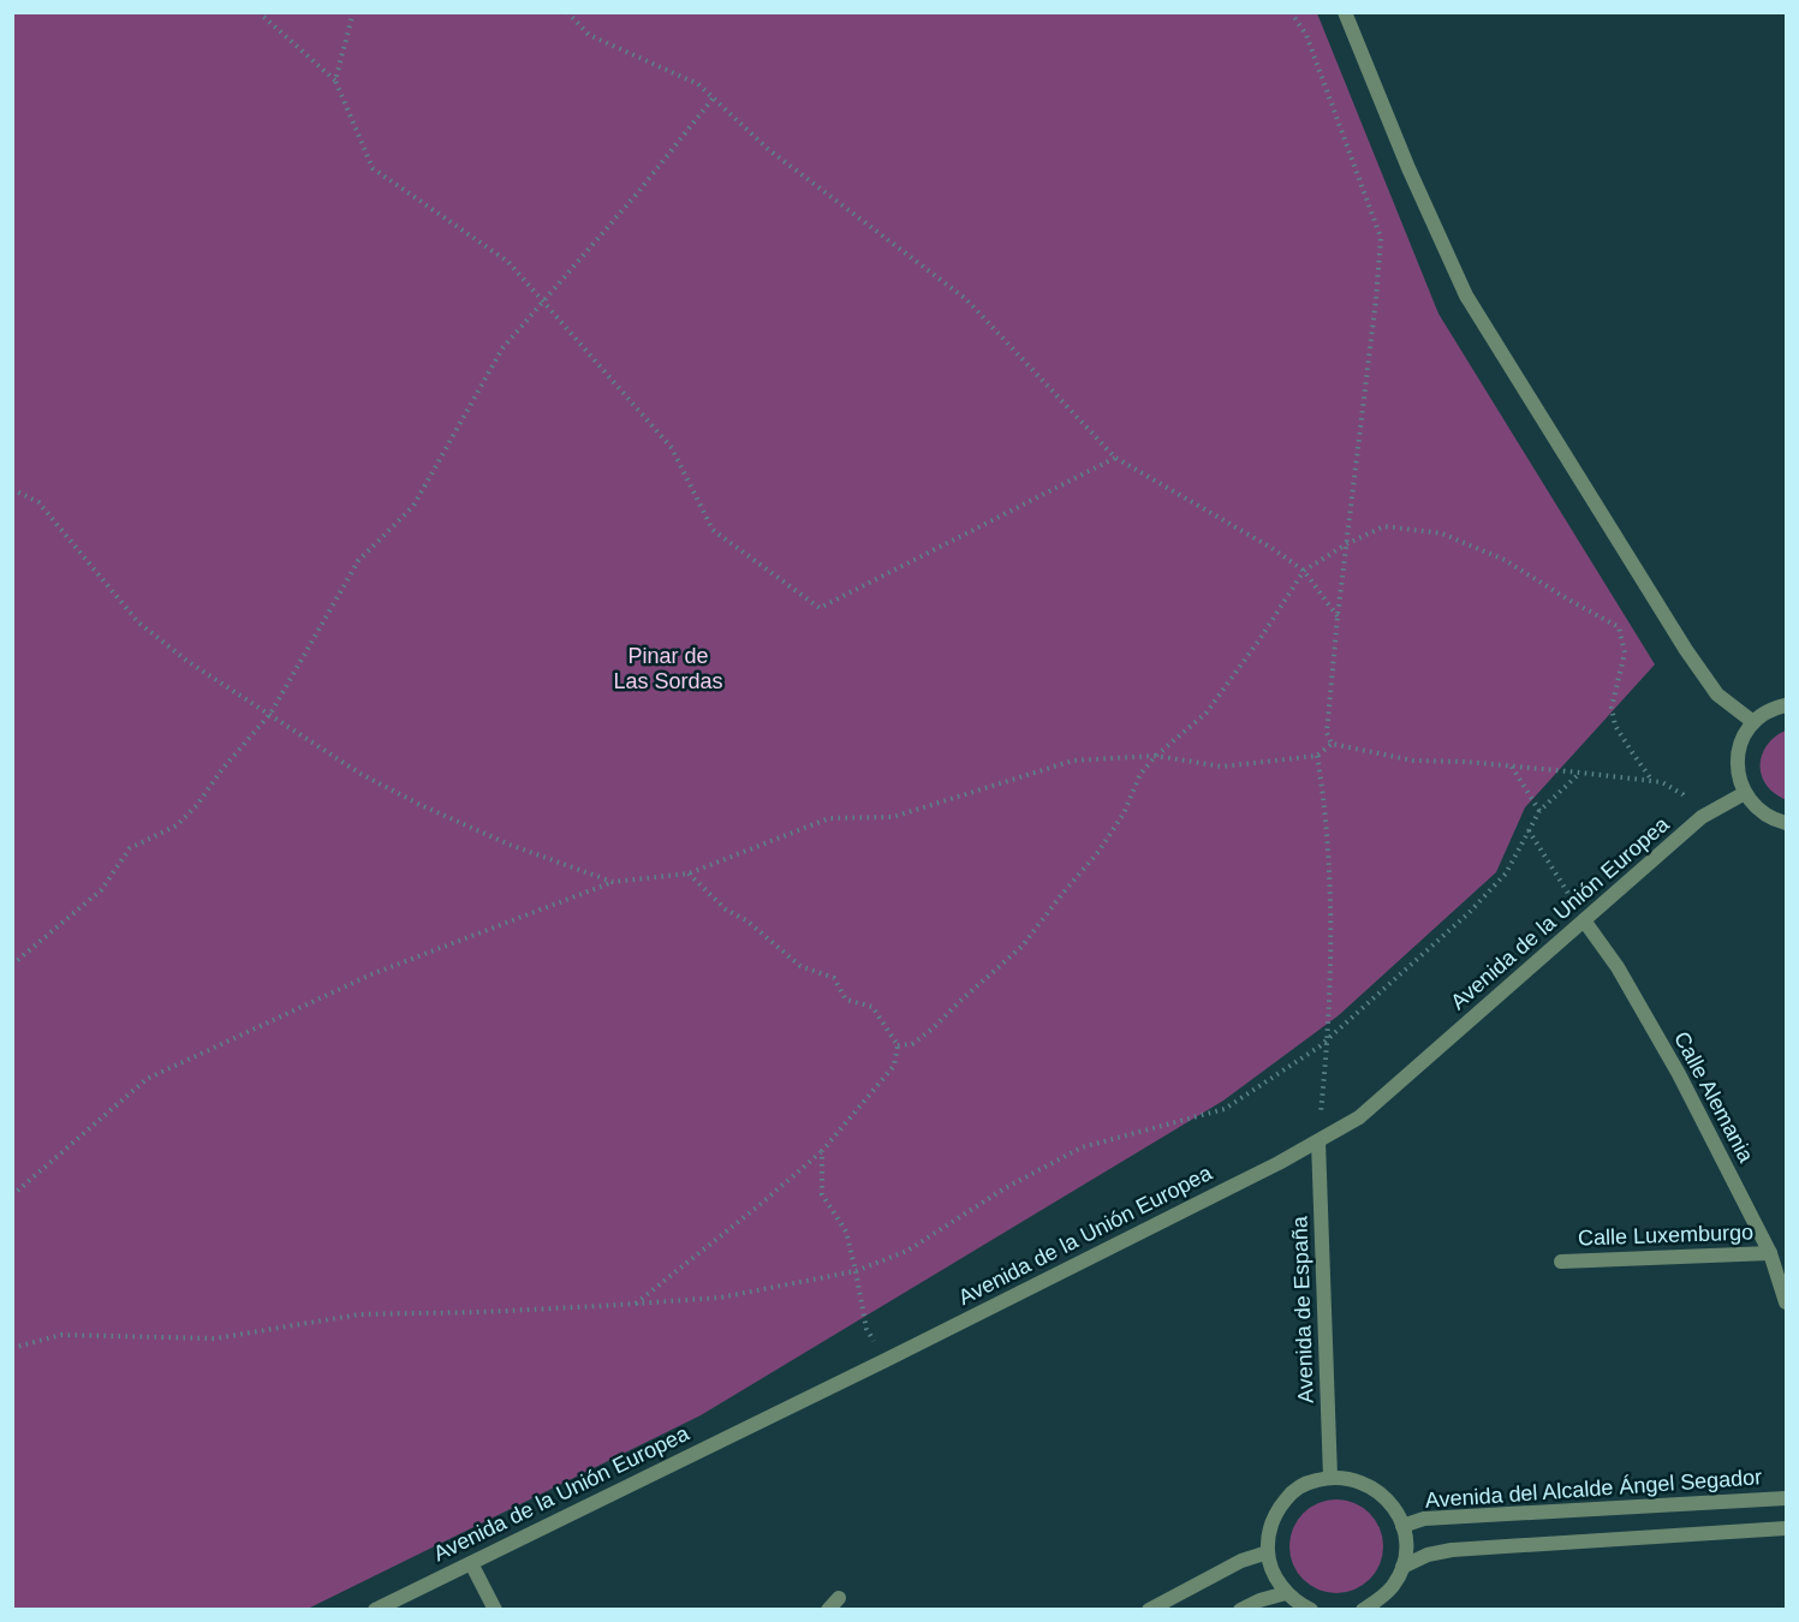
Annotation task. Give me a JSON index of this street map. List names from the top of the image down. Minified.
{"streets":{"street":["Avenida de la Unión Europea","Calle Alemania","Calle Luxemburgo","Avenida de España","Avenida del Alcalde Ángel Segador"]},"crossings":[["Avenida de la Unión Europea","Calle Alemania"],["Avenida de la Unión Europea","Avenida de España"],["Calle Alemania","Calle Luxemburgo"]],"parks":["Pinar de Las Sordas"]}
